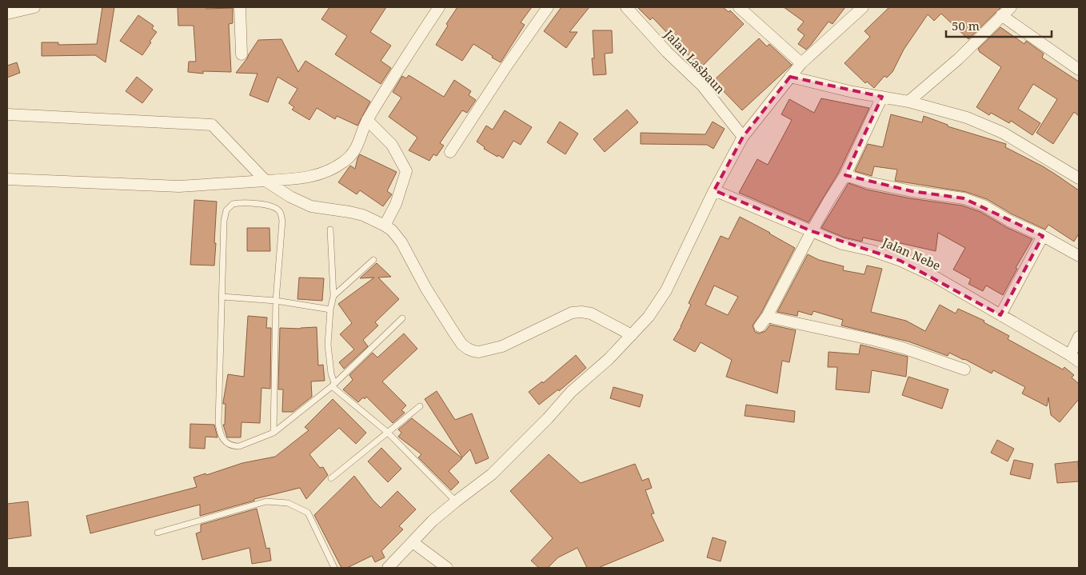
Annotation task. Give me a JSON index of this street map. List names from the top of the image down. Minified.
{"streets":{"street":["Jalan Lasbaun","Jalan Nebe"]},"scale_bar":"50 m"}
